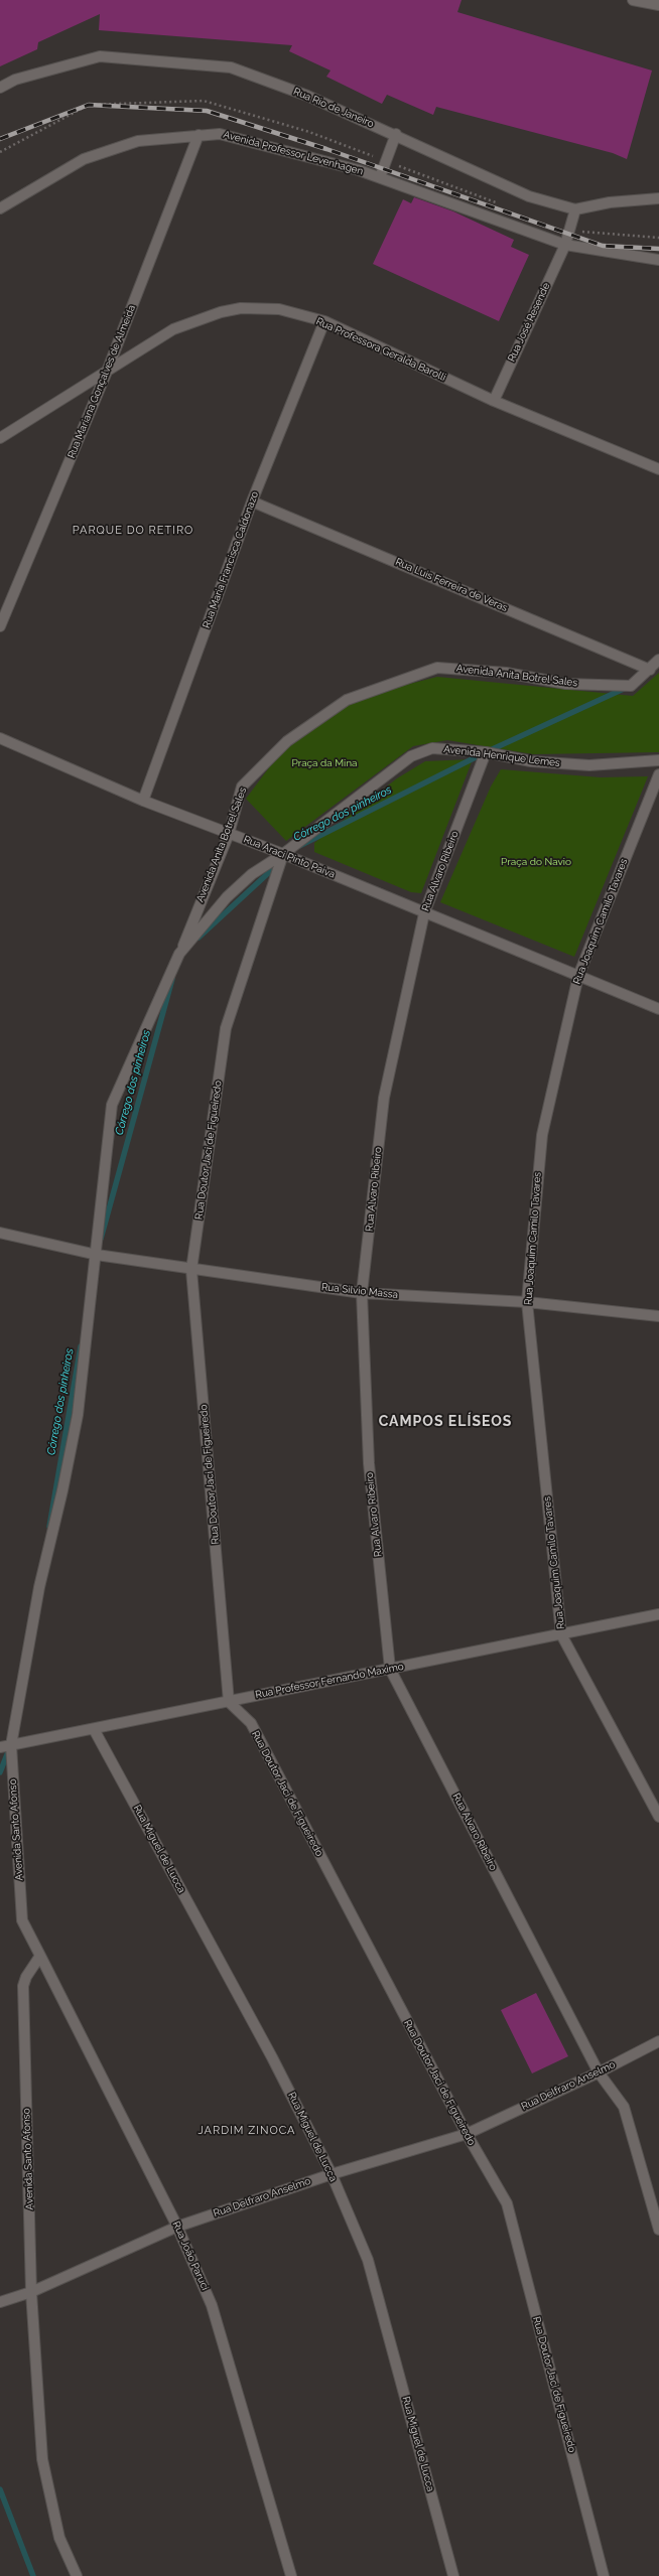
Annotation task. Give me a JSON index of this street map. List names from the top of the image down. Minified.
{"streets":{"street":["Rua Rio de Janeiro","Avenida Professor Levenhagen","Rua José Resende","Rua Professora Geralda Barolli","Rua Mariana Gonçalves de Almeida","Rua Maria Francisca Caldonazo","Rua Luis Ferreira de Veras","Avenida Anita Botrel Sales","Avenida Henrique Lemes","Rua Araci Pinto Paiva","Rua Alvaro Ribeiro","Rua Joaquim Camilo Tavares","Rua Doutor Jaci de Figueiredo","Rua Silvio Massa","Rua Professor Fernando Maximo","Avenida Santo Afonso","Rua Miguel de Lucca","Rua Delfraro Anselmo","Rua João Paruci"]},"crossings":[["Rua Rio de Janeiro","Rua José Resende"],["Avenida Professor Levenhagen","Rua José Resende"],["Avenida Professor Levenhagen","Rua Mariana Gonçalves de Almeida"],["Rua José Resende","Rua Professora Geralda Barolli"],["Rua Professora Geralda Barolli","Rua Mariana Gonçalves de Almeida"],["Rua Professora Geralda Barolli","Rua Maria Francisca Caldonazo"],["Rua Maria Francisca Caldonazo","Rua Luis Ferreira de Veras"],["Rua Maria Francisca Caldonazo","Rua Araci Pinto Paiva"],["Rua Luis Ferreira de Veras","Avenida Anita Botrel Sales"],["Avenida Anita Botrel Sales","Avenida Henrique Lemes"],["Avenida Anita Botrel Sales","Rua Araci Pinto Paiva"],["Avenida Henrique Lemes","Rua Araci Pinto Paiva"],["Avenida Henrique Lemes","Rua Alvaro Ribeiro"],["Avenida Henrique Lemes","Rua Doutor Jaci de Figueiredo"],["Avenida Henrique Lemes","Rua Silvio Massa"],["Avenida Henrique Lemes","Avenida Santo Afonso"],["Rua Araci Pinto Paiva","Rua Alvaro Ribeiro"],["Rua Araci Pinto Paiva","Rua Joaquim Camilo Tavares"],["Rua Araci Pinto Paiva","Rua Doutor Jaci de Figueiredo"],["Rua Alvaro Ribeiro","Rua Silvio Massa"],["Rua Alvaro Ribeiro","Rua Professor Fernando Maximo"],["Rua Alvaro Ribeiro","Rua Delfraro Anselmo"],["Rua Joaquim Camilo Tavares","Rua Silvio Massa"],["Rua Joaquim Camilo Tavares","Rua Professor Fernando Maximo"],["Rua Doutor Jaci de Figueiredo","Rua Silvio Massa"],["Rua Doutor Jaci de Figueiredo","Rua Professor Fernando Maximo"],["Rua Doutor Jaci de Figueiredo","Rua Delfraro Anselmo"],["Rua Silvio Massa","Avenida Santo Afonso"],["Rua Professor Fernando Maximo","Avenida Santo Afonso"],["Rua Professor Fernando Maximo","Rua Miguel de Lucca"],["Avenida Santo Afonso","Rua Delfraro Anselmo"],["Avenida Santo Afonso","Rua João Paruci"],["Rua Miguel de Lucca","Rua Delfraro Anselmo"],["Rua Delfraro Anselmo","Rua João Paruci"]],"districts":["PARQUE DO RETIRO","CAMPOS ELÍSEOS","JARDIM ZINOCA"],"water":["Córrego dos pinheiros"],"parks":["Praça da Mina","Praça do Navio"]}
